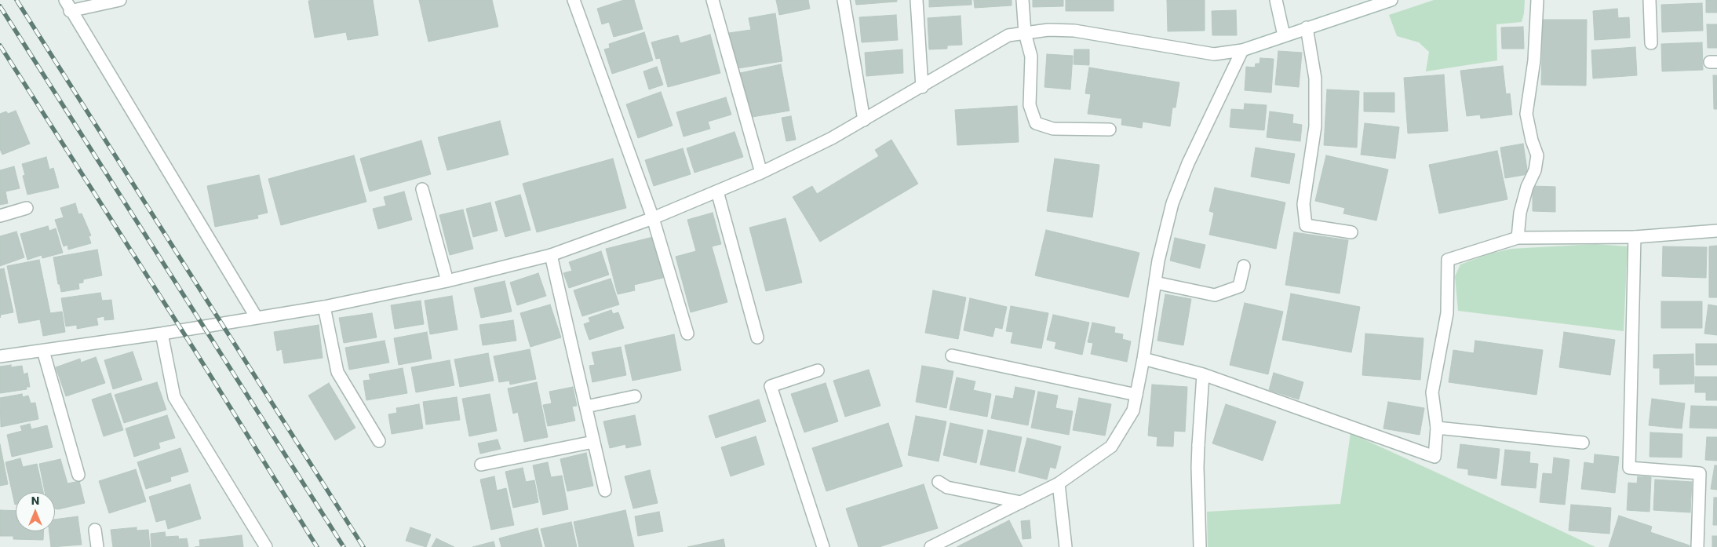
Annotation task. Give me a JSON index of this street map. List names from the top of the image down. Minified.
{"north":"top"}
